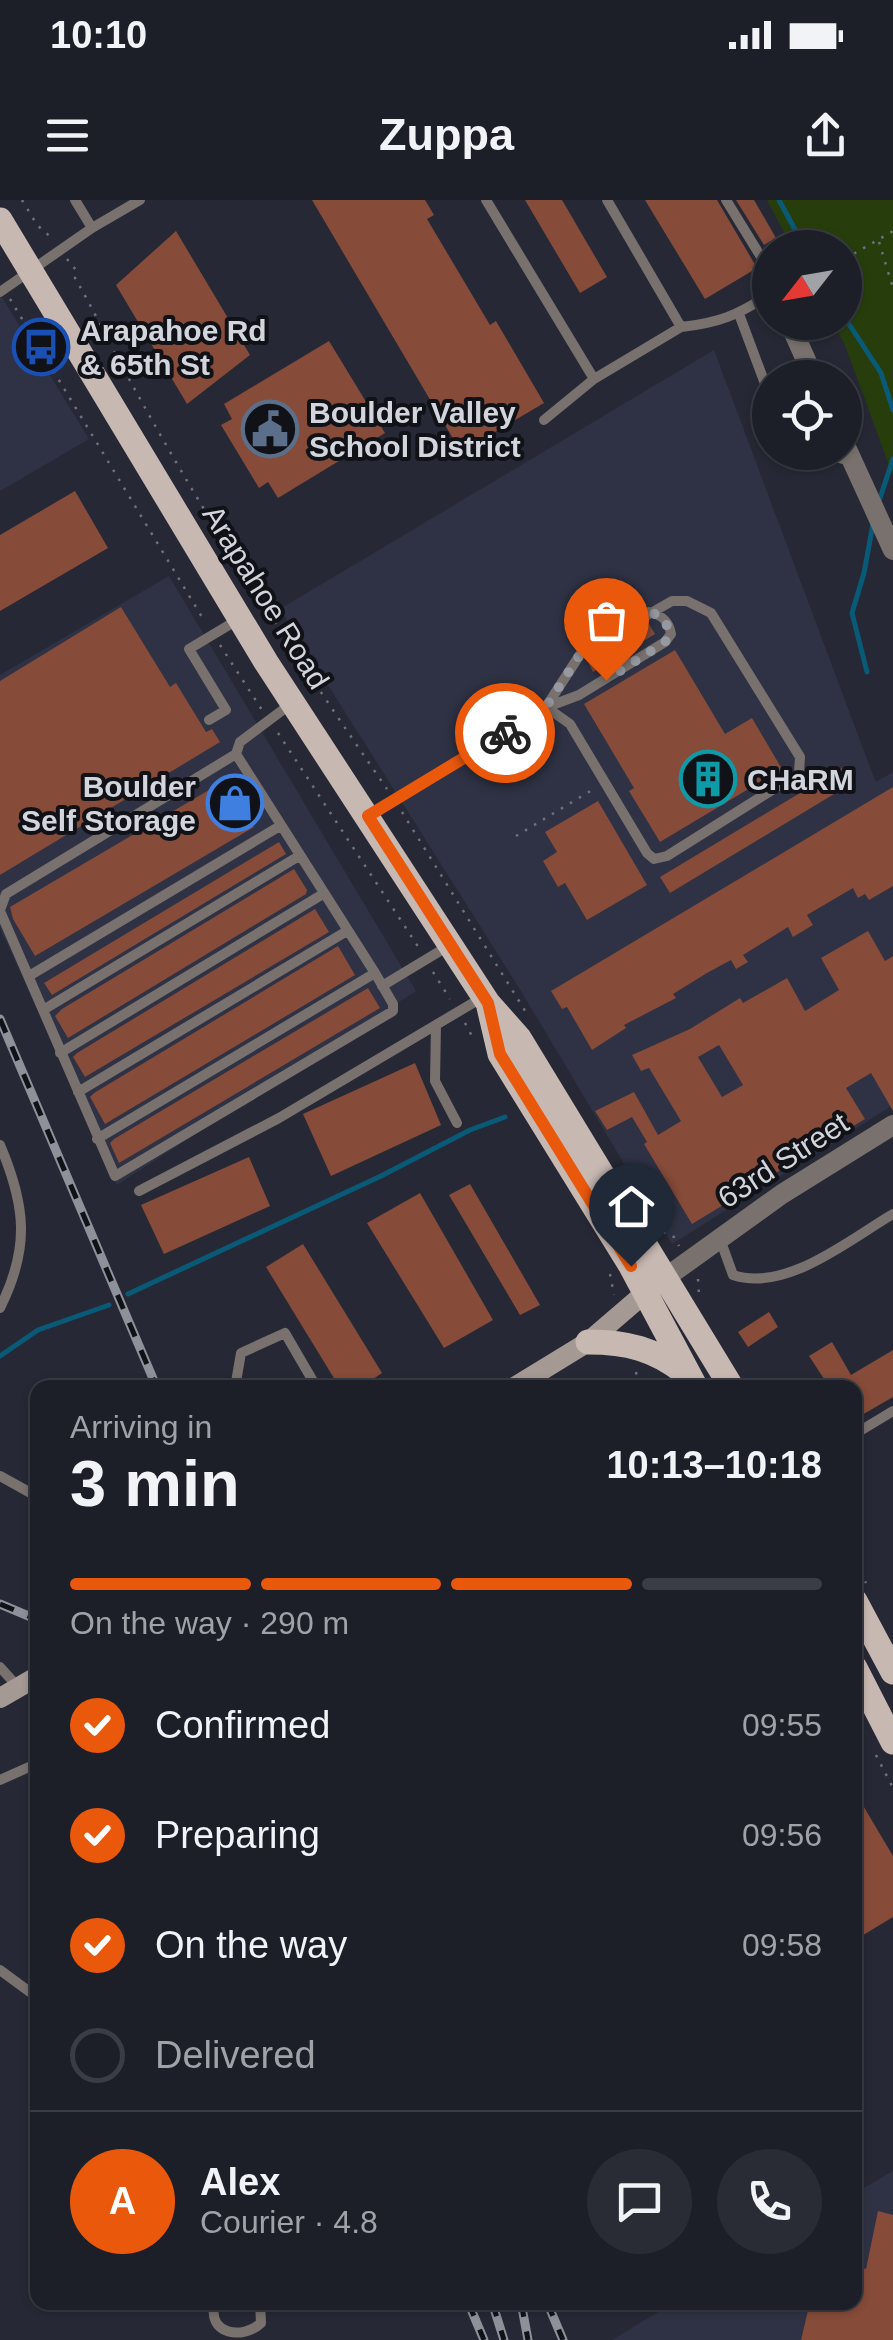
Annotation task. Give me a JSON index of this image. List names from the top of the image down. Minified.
{"streets":{"main road":["Arapahoe Road"],"street":["63rd Street"]},"crossings":[["Arapahoe Road","63rd Street"]],"places":{"bus stop":["Arapahoe Rd & 65th St"],"public building":["Boulder Valley School District"],"building":["CHaRM"],"shop":["Boulder Self Storage"]},"north":"bottom left","page":{"status":"10:10","header":"Zuppa","heading":["3 min","Arriving in","10:13–10:18"],"panel":["Alex","Courier · 4.8"],"bar":"On the way · 290 m","list":[["Confirmed","09:55"],["Preparing","09:56"],["On the way","09:58"],"Delivered"],"round":"A"}}
